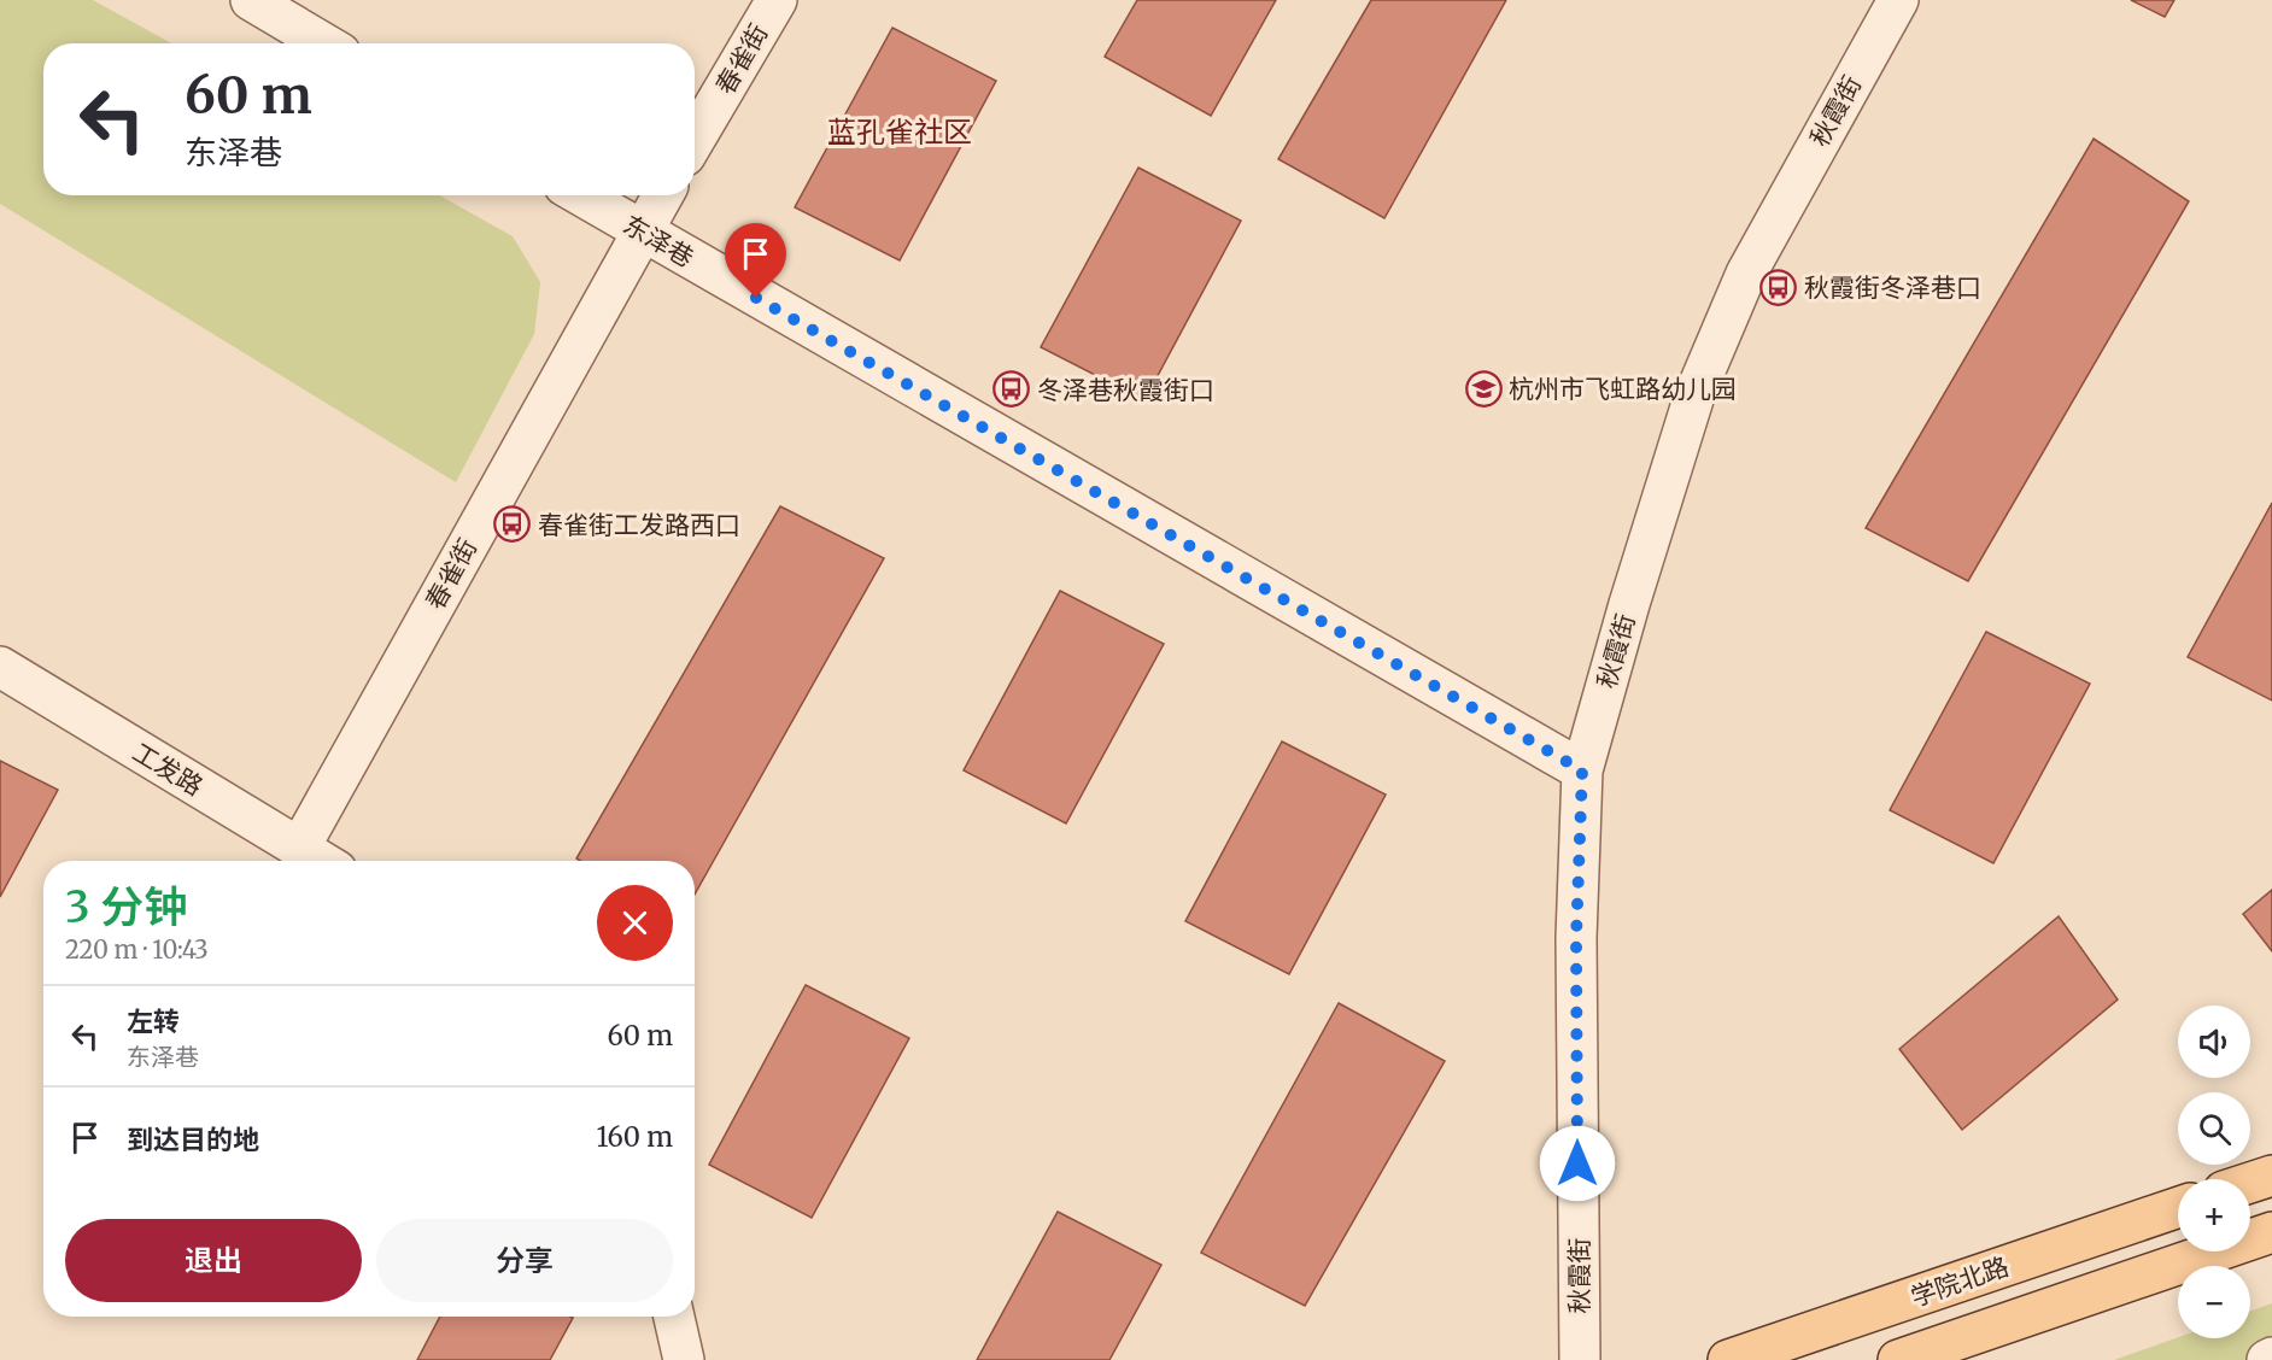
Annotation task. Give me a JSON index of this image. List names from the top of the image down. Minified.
{"streets":{"main road":["学院北路"],"street":["春雀街","秋霞街","东泽巷","工发路"]},"crossings":[["春雀街","东泽巷"],["春雀街","工发路"],["秋霞街","东泽巷"]],"districts":["蓝孔雀社区"],"places":{"bus stop":["秋霞街冬泽巷口","冬泽巷秋霞街口","春雀街工发路西口"],"school or university":["杭州市飞虹路幼儿园"]},"page":{"turn":["60 m","东泽巷"],"heading":["3 分钟","220 m · 10:43"],"list":[{"name":"左转","note":"东泽巷","value":"60 m"},{"name":"到达目的地","value":"160 m"}],"map_buttons":["+","−"],"buttons":["退出","分享"]}}
